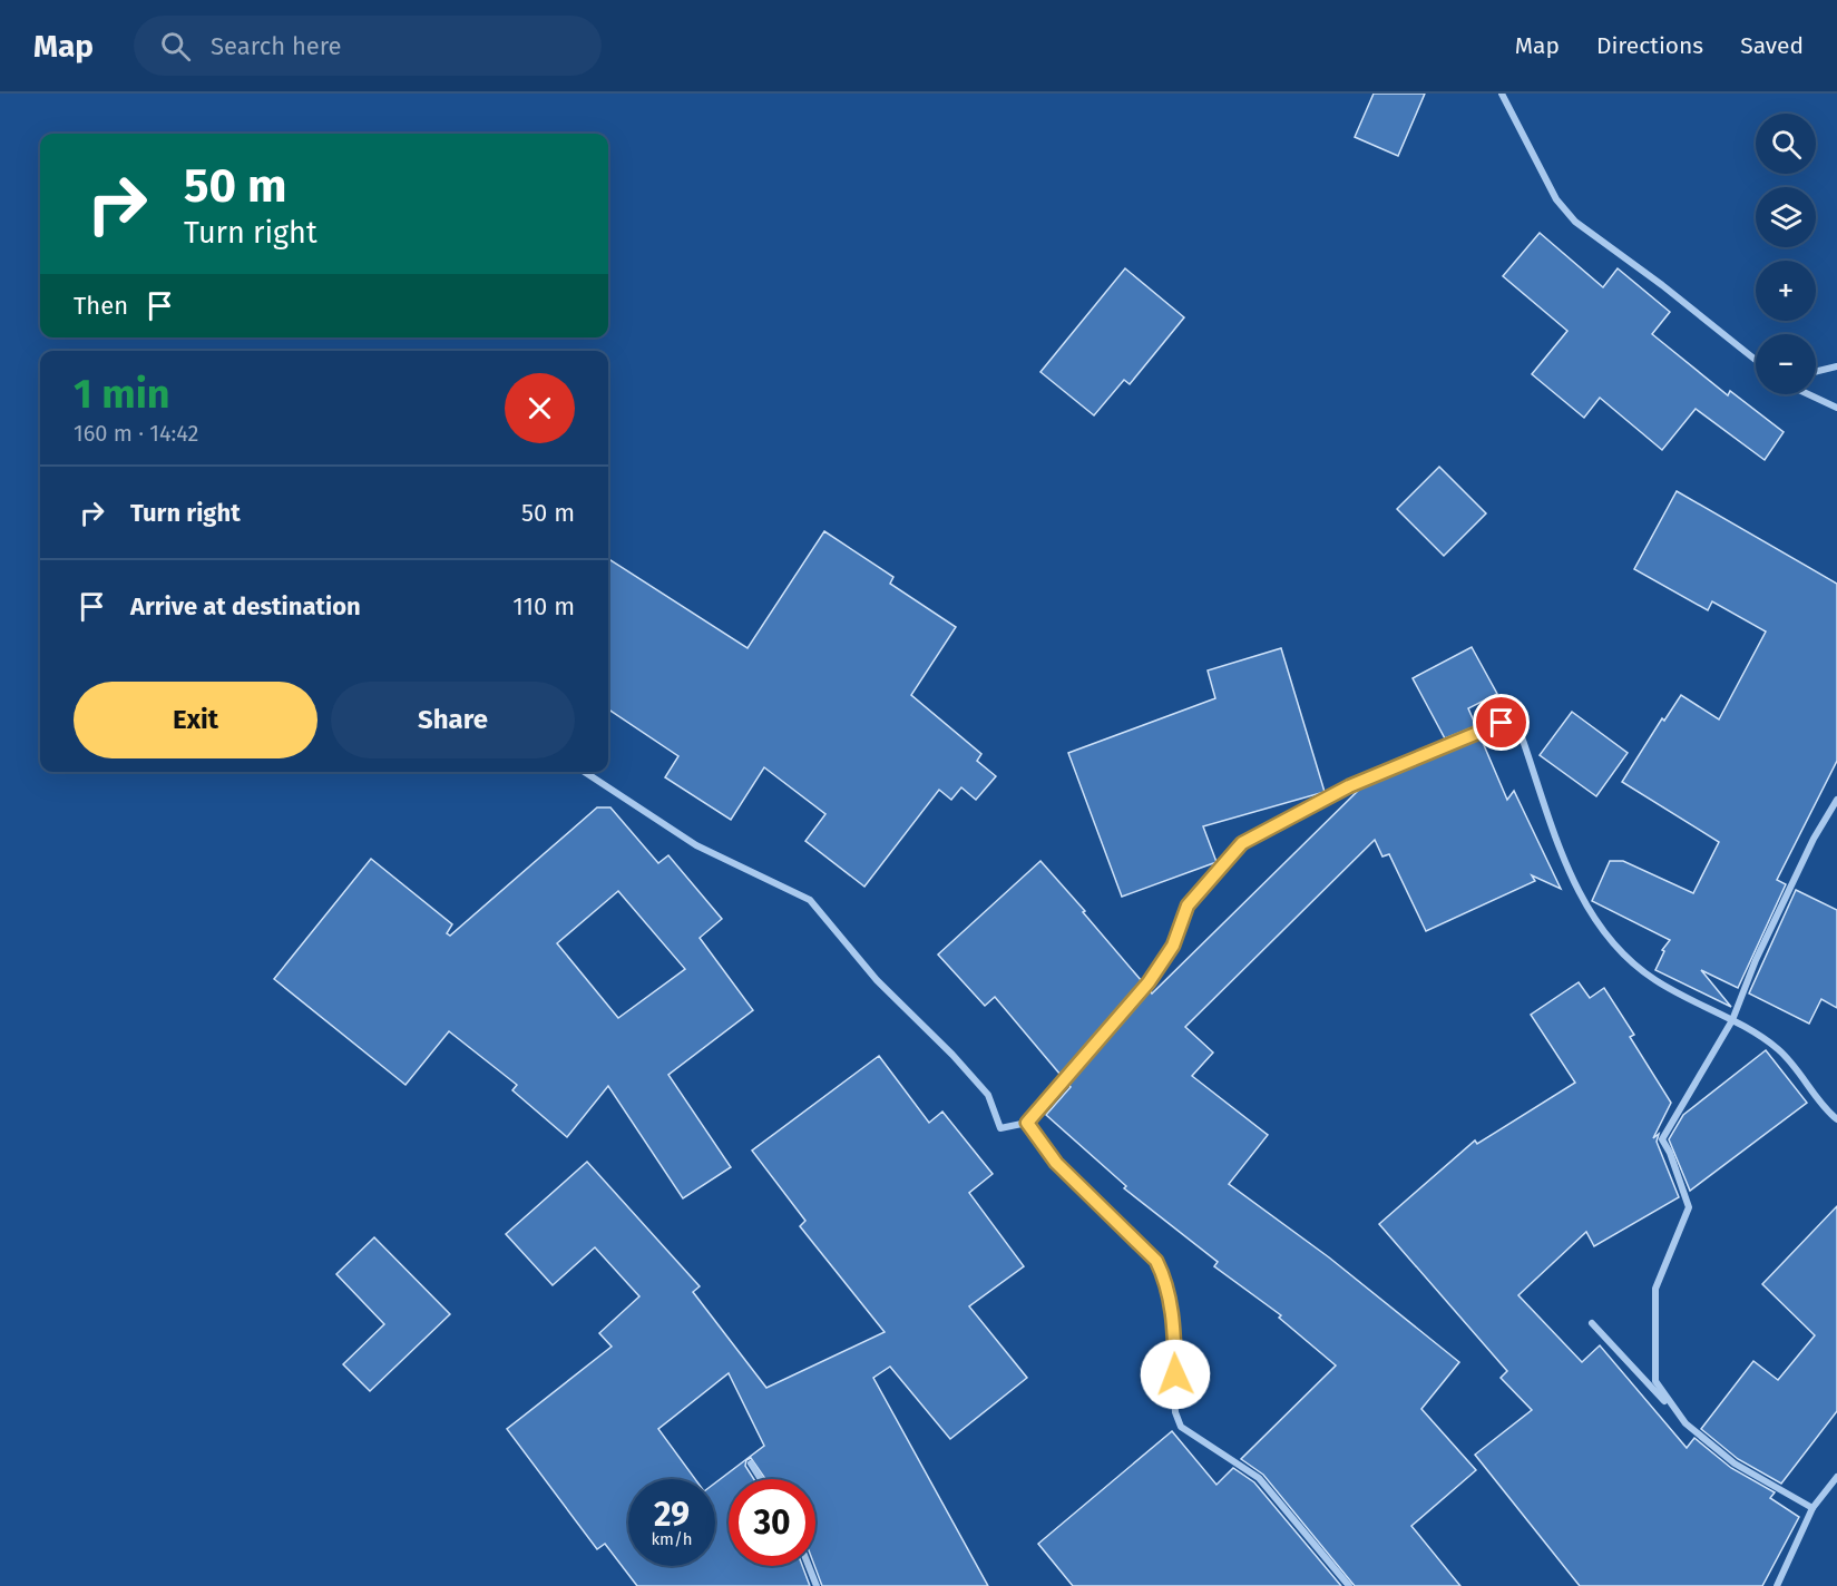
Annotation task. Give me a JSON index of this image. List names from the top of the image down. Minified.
{"page":{"header":"Map","search":"Search here","nav":["Map","Directions","Saved"],"map_buttons":["+","−"],"turn":["50 m","Turn right"],"then":"Then","heading":["1 min","160 m · 14:42"],"list":[{"name":"Turn right","value":"50 m"},{"name":"Arrive at destination","value":"110 m"}],"buttons":["Exit","Share"],"speed":"29 km/h","limit":"30"}}
